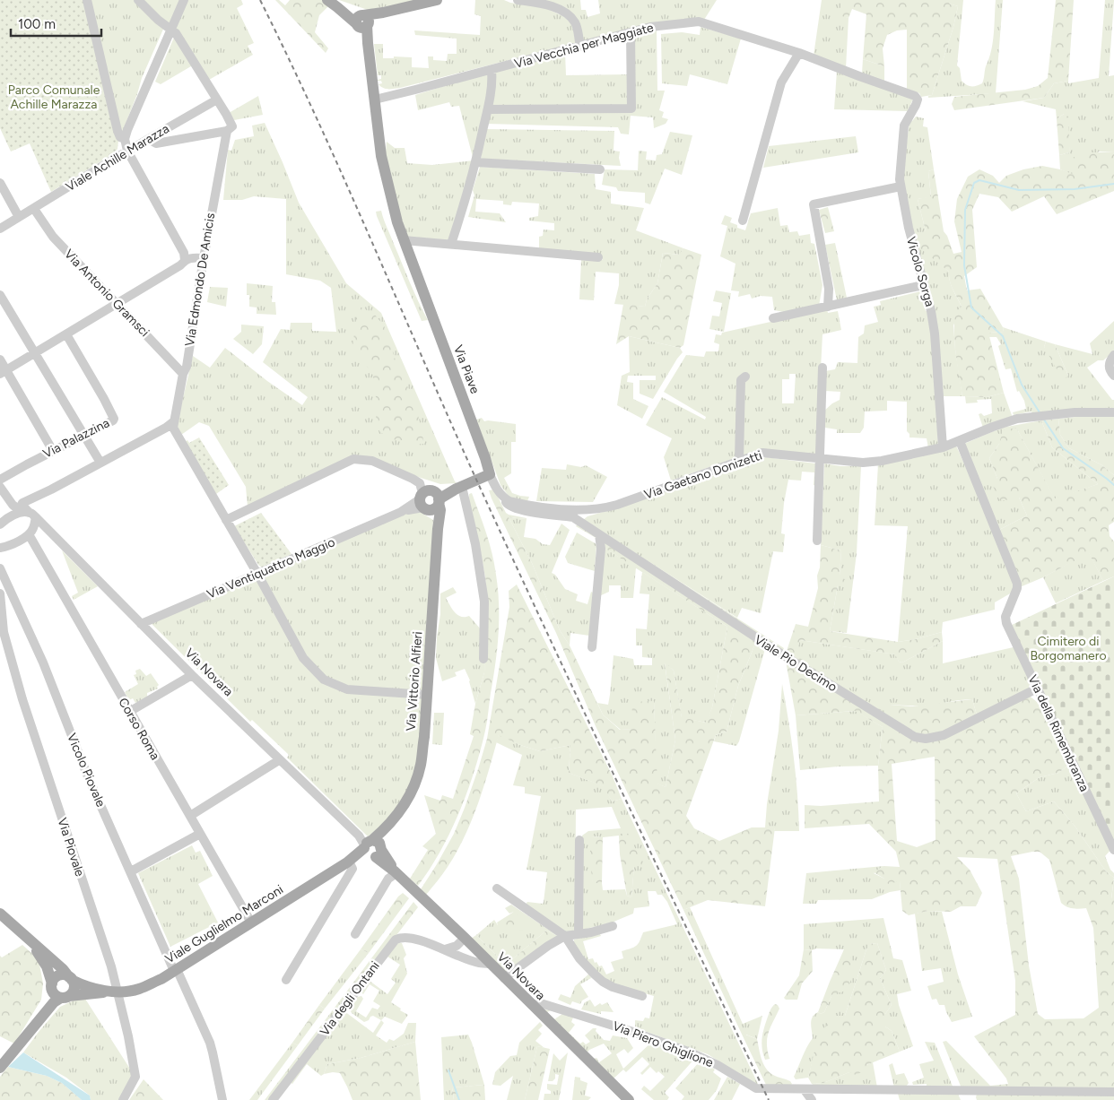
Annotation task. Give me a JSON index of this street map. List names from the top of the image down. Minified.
{"streets":{"main road":["Via Piave","Via Novara","Via Vittorio Alfieri","Viale Guglielmo Marconi"],"street":["Via Vecchia per Maggiate","Viale Achille Marazza","Vicolo Sorga","Via Edmondo De Amicis","Via Antonio Gramsci","Via Palazzina","Via Gaetano Donizetti","Via Ventiquattro Maggio","Viale Pio Decimo","Corso Roma","Via della Rimembranza","Vicolo Piovale","Via Piovale","Via degli Ontani","Via Piero Ghiglione"]},"crossings":[["Via Vecchia per Maggiate","Vicolo Sorga"],["Via Vecchia per Maggiate","Via Piave"],["Viale Achille Marazza","Via Antonio Gramsci"],["Vicolo Sorga","Via Gaetano Donizetti"],["Via Edmondo De Amicis","Via Antonio Gramsci"],["Via Gaetano Donizetti","Viale Pio Decimo"],["Via Gaetano Donizetti","Via della Rimembranza"],["Via Ventiquattro Maggio","Via Novara"],["Via Ventiquattro Maggio","Via Vittorio Alfieri"],["Viale Pio Decimo","Via della Rimembranza"],["Via Novara","Via Vittorio Alfieri"],["Via Novara","Viale Guglielmo Marconi"],["Via Novara","Via degli Ontani"],["Via Novara","Via Piero Ghiglione"],["Via Vittorio Alfieri","Viale Guglielmo Marconi"],["Corso Roma","Viale Guglielmo Marconi"],["Vicolo Piovale","Viale Guglielmo Marconi"],["Via Piovale","Viale Guglielmo Marconi"]],"parks":["Parco Comunale Achille Marazza","Cimitero di Borgomanero"],"scale_bar":"100 m"}
